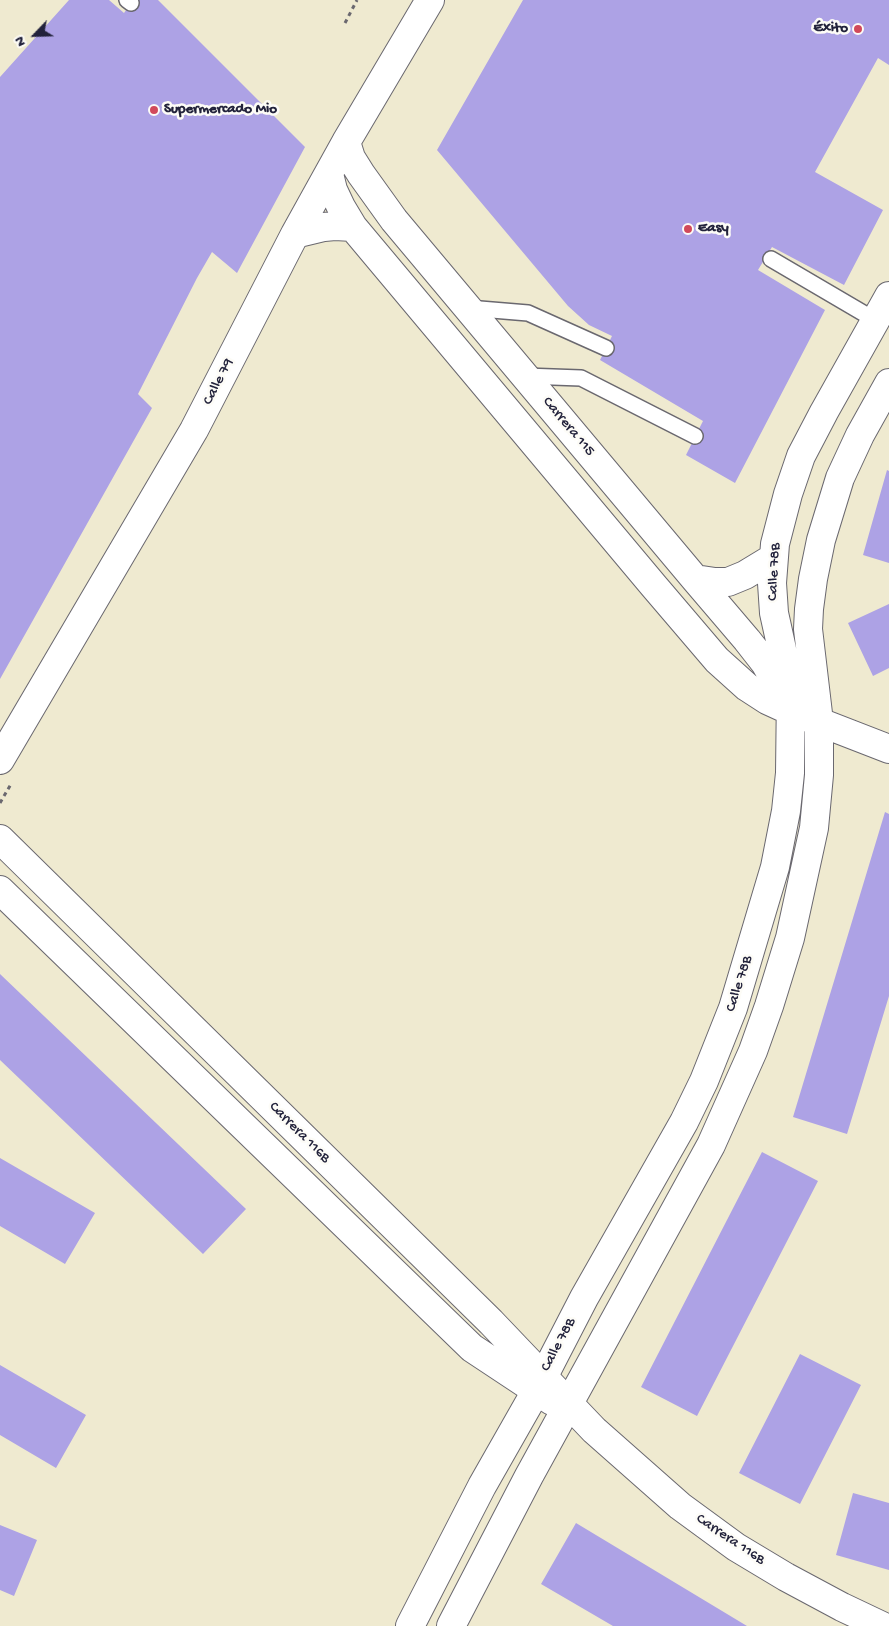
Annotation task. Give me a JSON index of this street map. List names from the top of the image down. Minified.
{"streets":{"street":["Calle 79","Carrera 115","Calle 78B","Carrera 116B"]},"crossings":[["Calle 79","Carrera 115"],["Carrera 115","Calle 78B"],["Calle 78B","Carrera 116B"]],"places":["Éxito","Supermercado Mio","Easy"],"north":"bottom left"}
